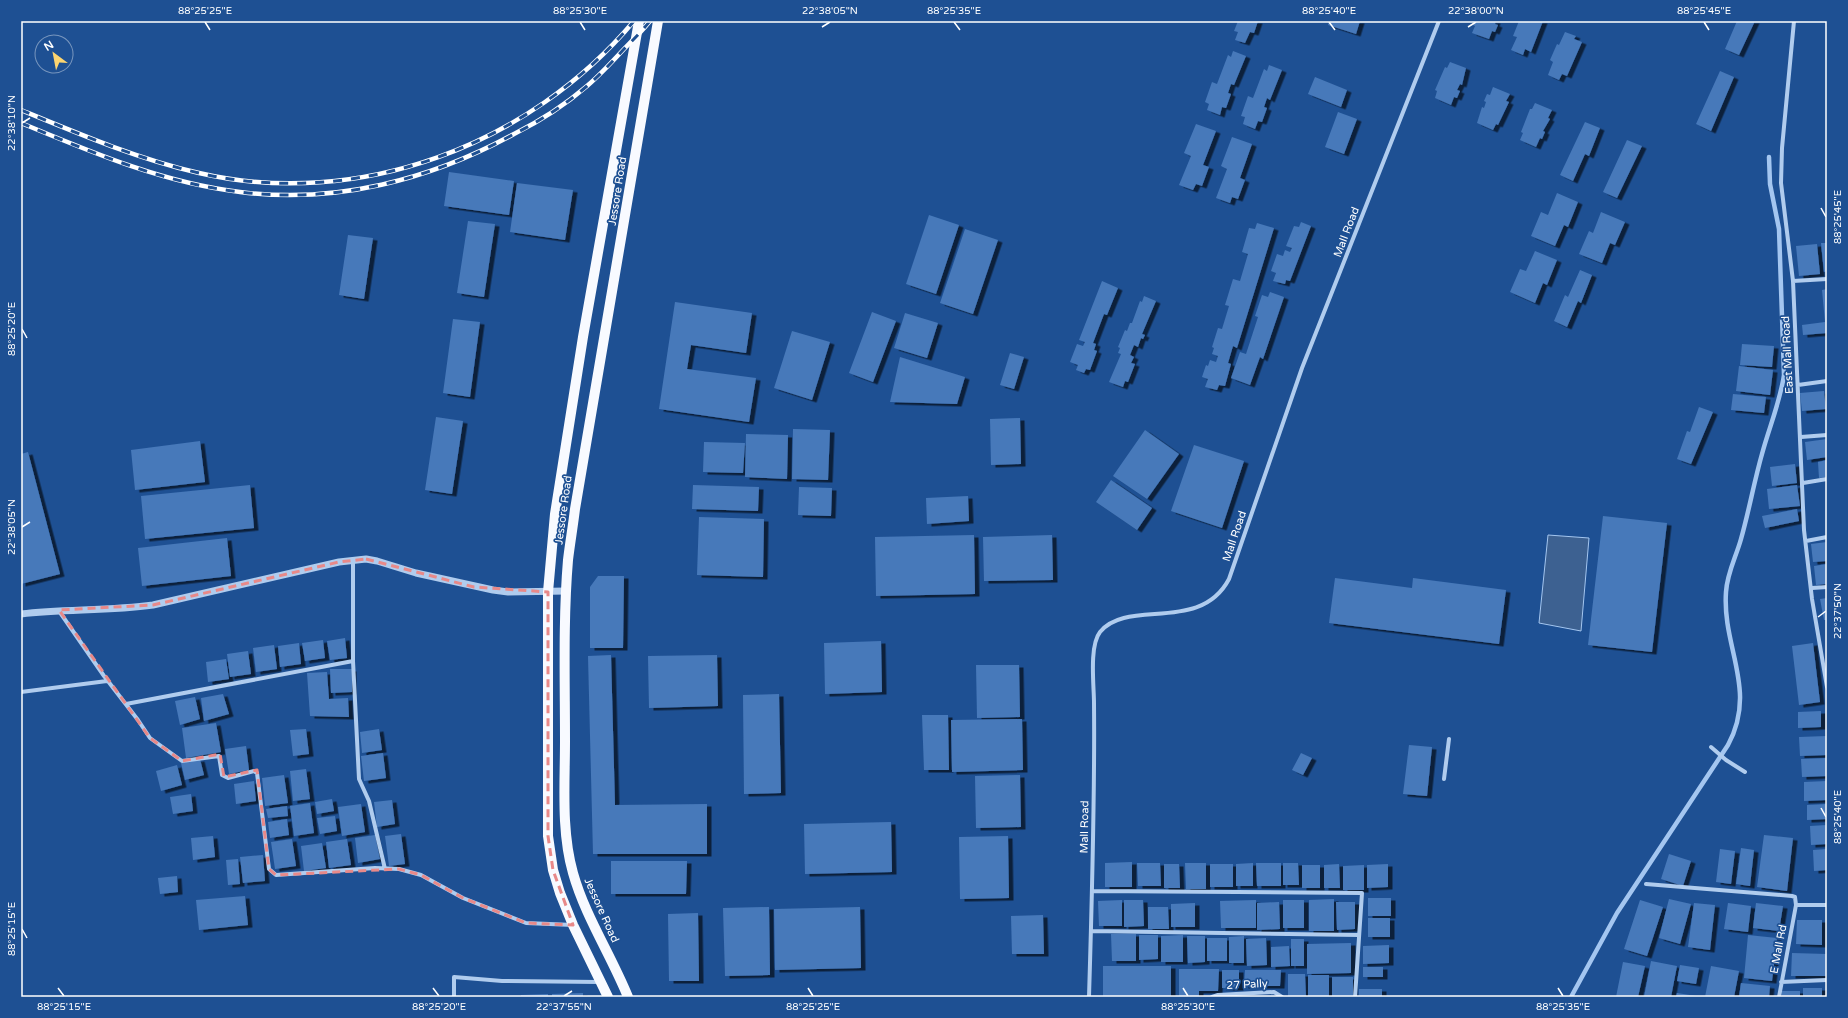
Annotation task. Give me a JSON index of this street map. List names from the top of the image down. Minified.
{"streets":{"main road":["Jessore Road"],"street":["Mall Road","East Mall Road","E Mall Rd","27 Pally"]},"north":"top left","coordinates":["88°25'25\"E","88°25'30\"E","22°38'05\"N","88°25'35\"E","88°25'40\"E","22°38'00\"N","88°25'45\"E","22°38'10\"N","88°25'20\"E","22°37'50\"N","88°25'15\"E","22°37'55\"N"]}
